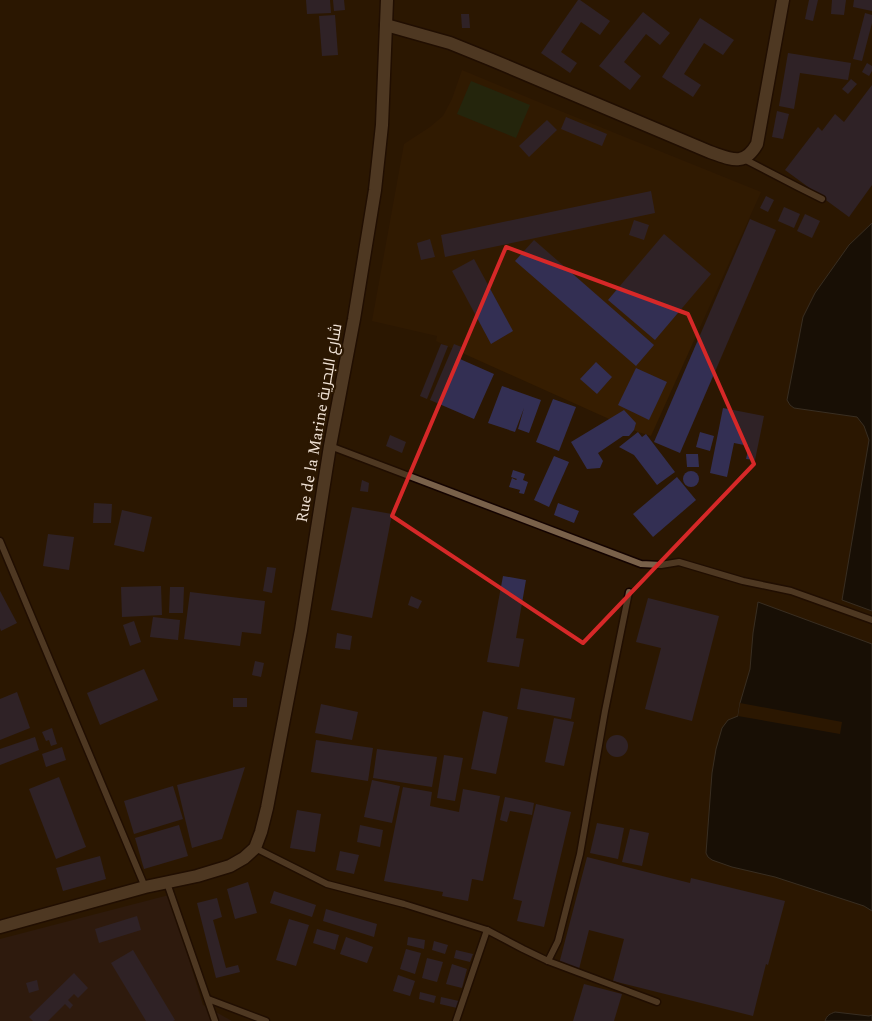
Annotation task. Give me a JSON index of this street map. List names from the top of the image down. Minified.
{"streets":{"street":["Rue de la Marine شارع البحرية"]}}
